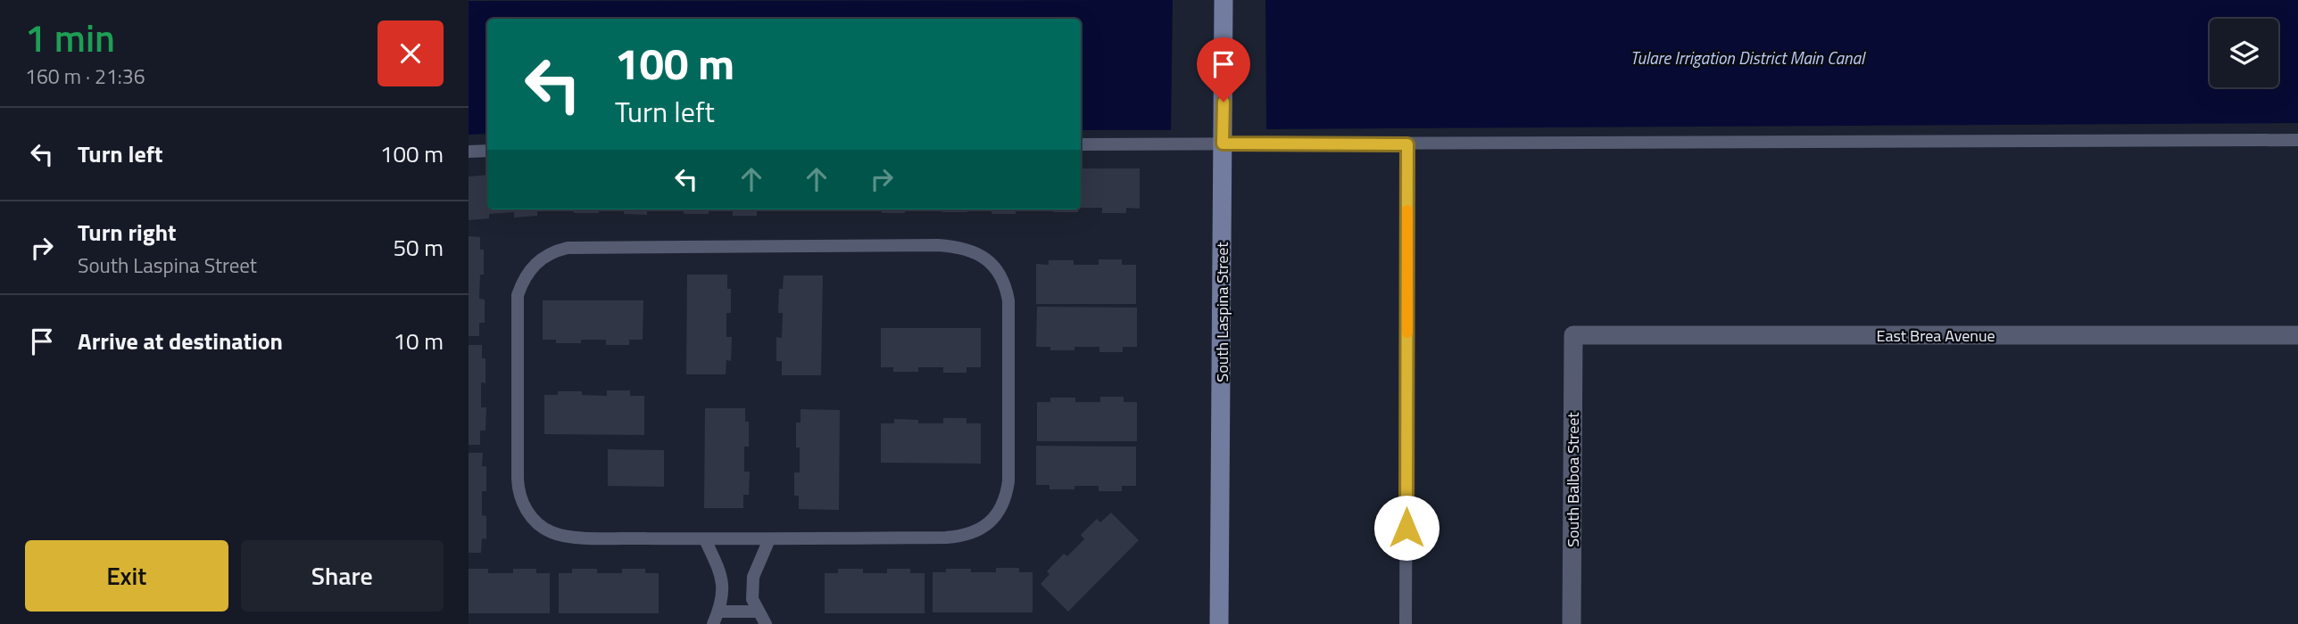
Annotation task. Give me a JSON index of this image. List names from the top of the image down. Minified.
{"streets":{"street":["South Laspina Street","East Brea Avenue","South Balboa Street"]},"crossings":[["East Brea Avenue","South Balboa Street"]],"water":["Tulare Irrigation District Main Canal"],"page":{"heading":["1 min","160 m · 21:36"],"turn":["100 m","Turn left"],"list":[{"name":"Turn left","value":"100 m"},{"name":"Turn right","note":"South Laspina Street","value":"50 m"},{"name":"Arrive at destination","value":"10 m"}],"buttons":["Exit","Share"]}}
